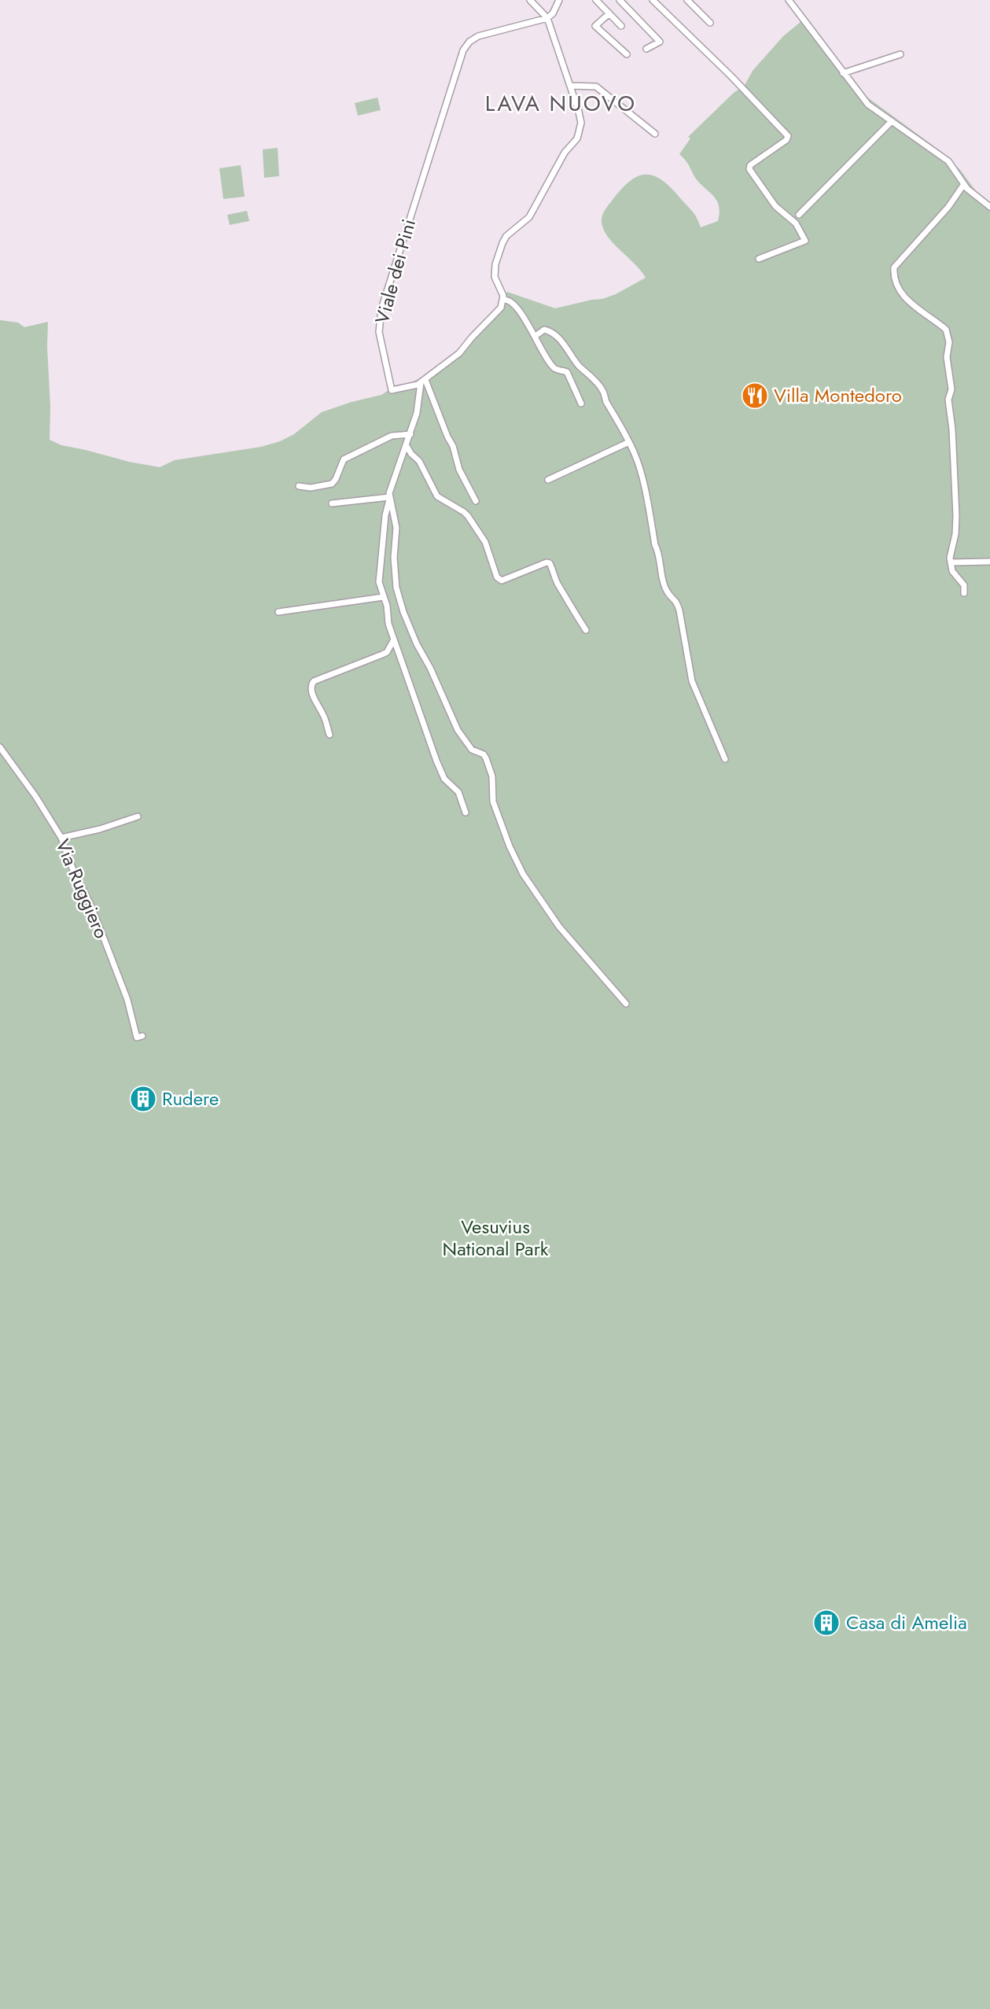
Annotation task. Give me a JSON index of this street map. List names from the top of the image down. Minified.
{"streets":{"street":["Viale dei Pini","Via Ruggiero"]},"districts":["LAVA NUOVO"],"parks":["Vesuvius National Park"],"places":{"restaurant":["Villa Montedoro"],"building":["Rudere","Casa di Amelia"]}}
